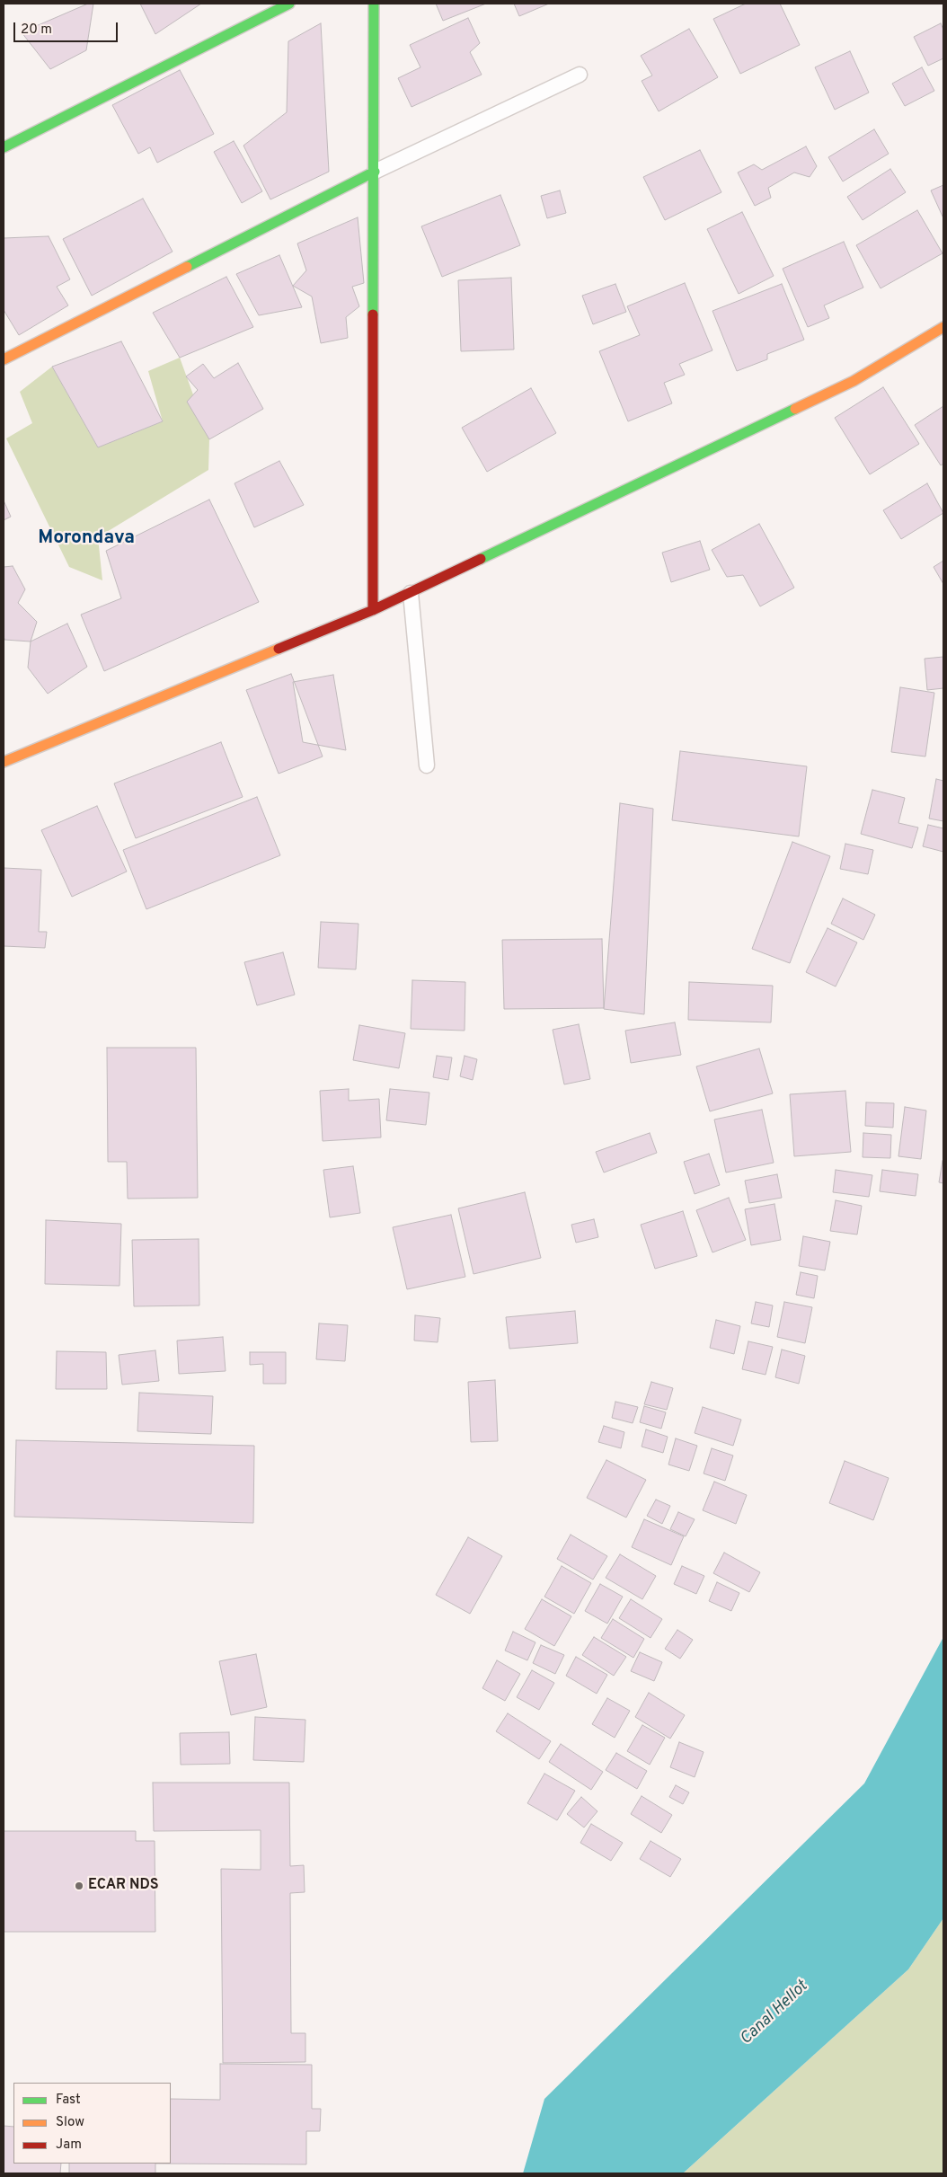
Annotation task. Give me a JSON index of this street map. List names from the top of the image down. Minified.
{"districts":["Morondava"],"water":["Canal Hellot"],"places":["ECAR NDS"],"legend":["Fast","Slow","Jam"],"scale_bar":"20 m"}
